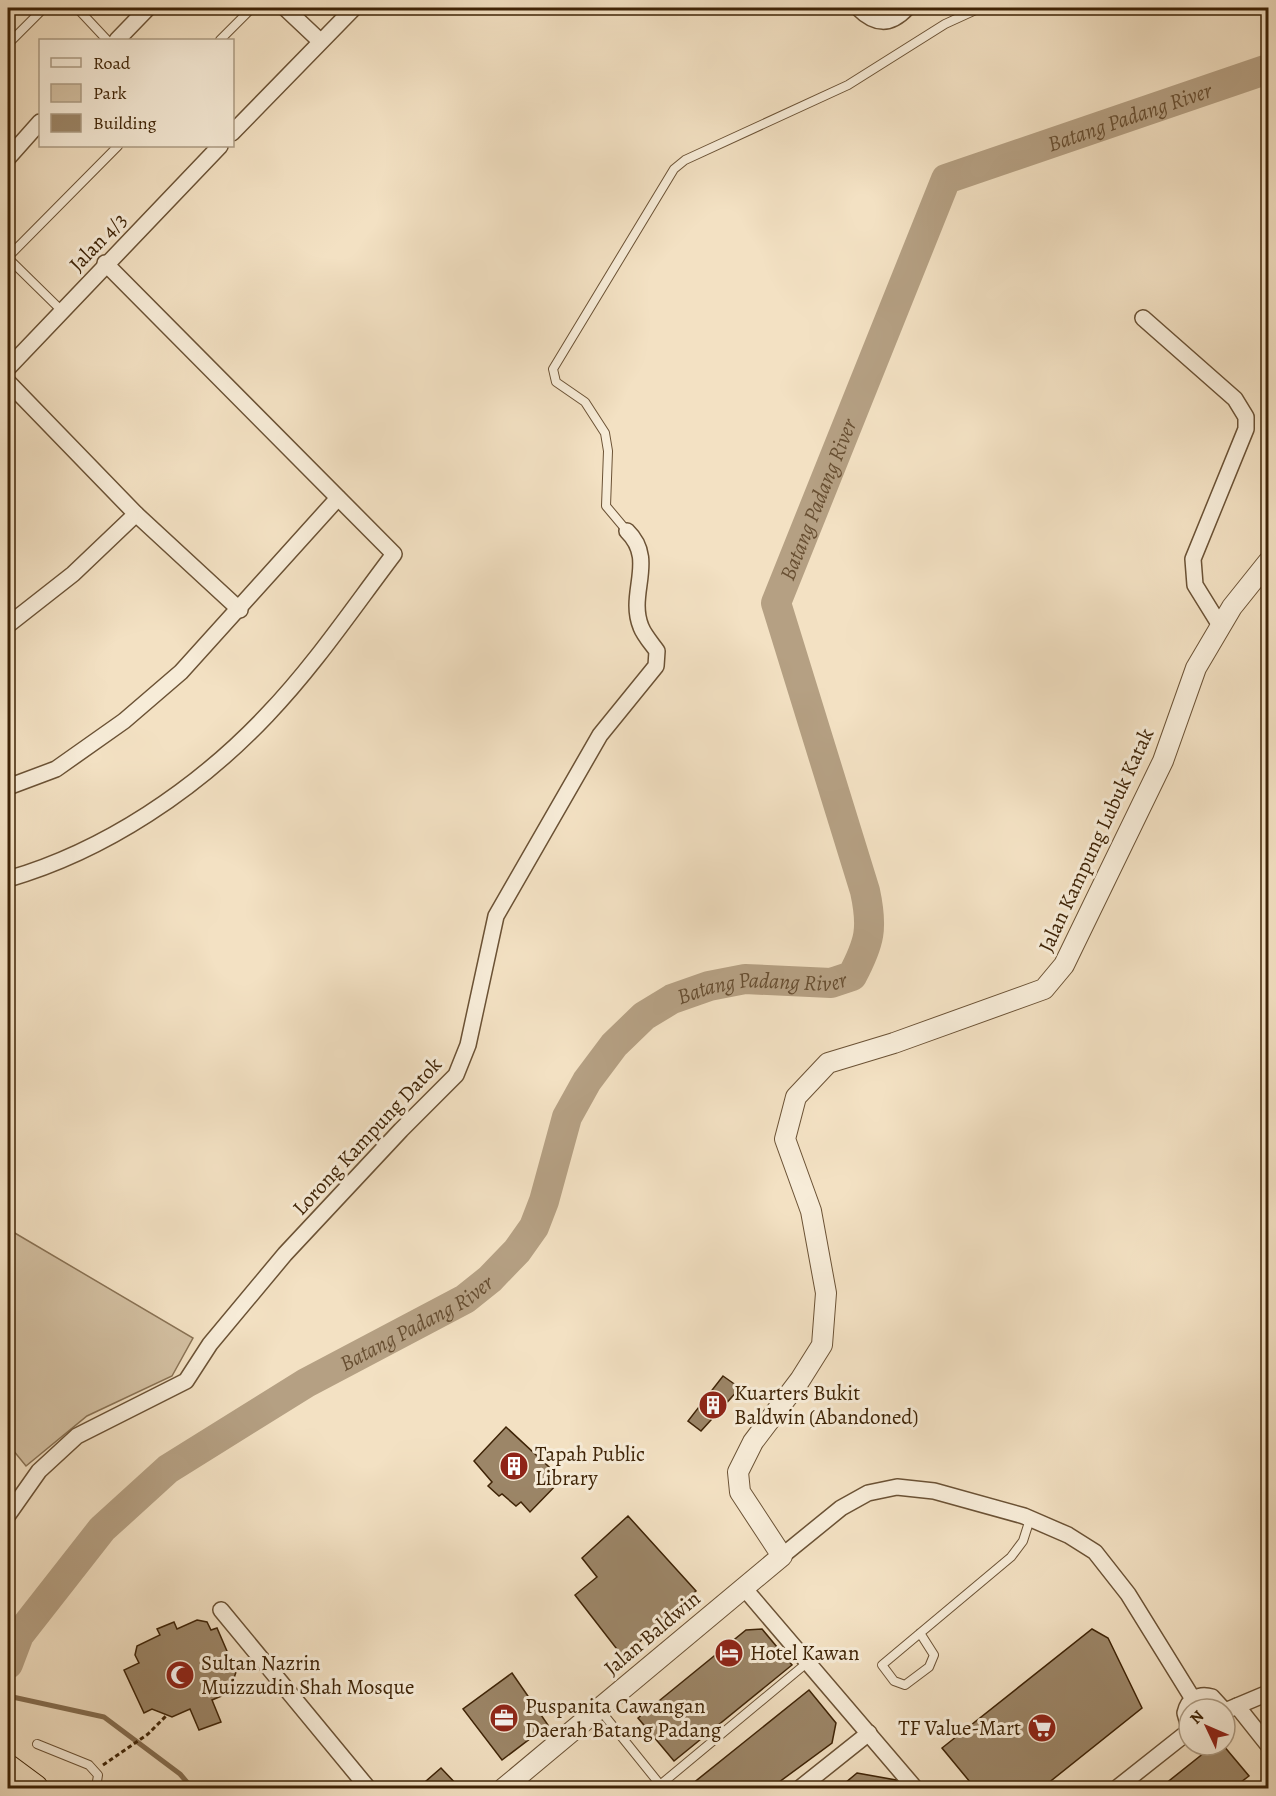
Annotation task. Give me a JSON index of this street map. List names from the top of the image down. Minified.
{"streets":{"street":["Jalan 4/3","Jalan Kampung Lubuk Katak","Lorong Kampung Datok","Jalan Baldwin"]},"crossings":[["Jalan Kampung Lubuk Katak","Jalan Baldwin"]],"water":["Batang Padang River"],"places":{"building":["Kuarters Bukit Baldwin (Abandoned)","Tapah Public Library"],"hotel":["Hotel Kawan"],"mosque":["Sultan Nazrin Muizzudin Shah Mosque"],"office":["Puspanita Cawangan Daerah Batang Padang"],"supermarket":["TF Value-Mart"]},"legend":["Road","Park","Building"],"north":"top left"}
